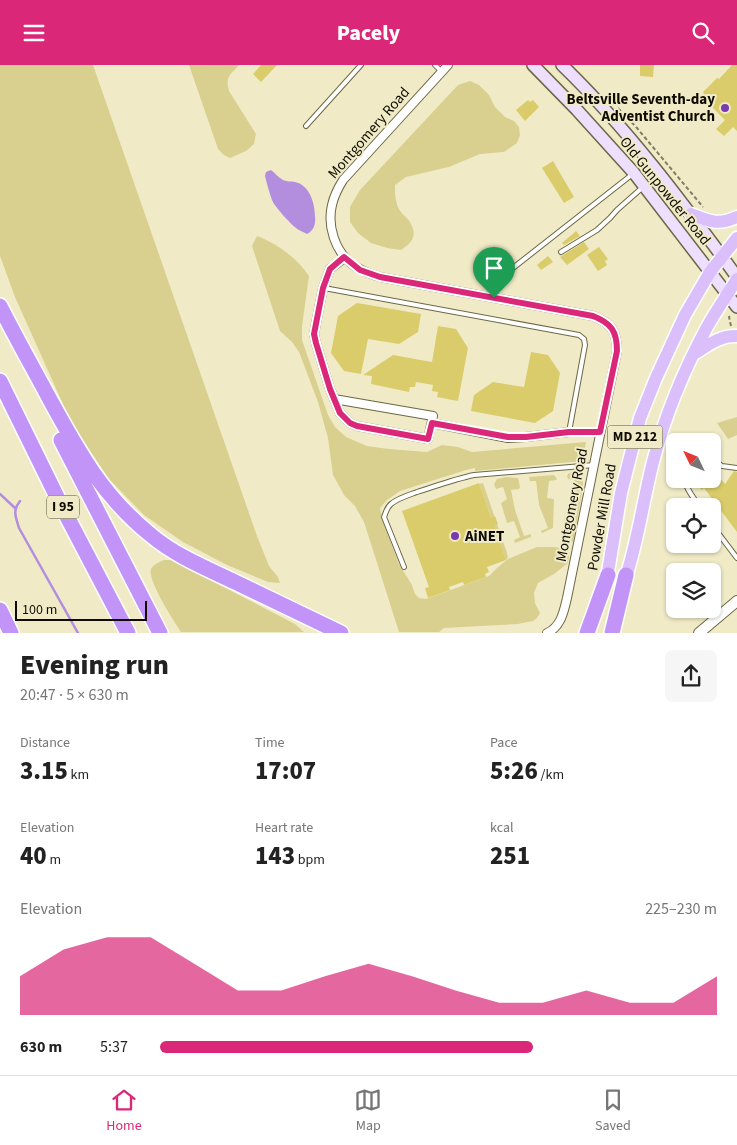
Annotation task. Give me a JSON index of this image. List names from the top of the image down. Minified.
{"streets":{"highway":["I 95"],"main road":["Old Gunpowder Road","MD 212","Powder Mill Road"],"street":["Montgomery Road"]},"crossings":[["Old Gunpowder Road","MD 212"],["Old Gunpowder Road","Powder Mill Road"],["MD 212","Powder Mill Road"]],"places":["Beltsville Seventh-day Adventist Church","AiNET"],"scale_bar":"100 m","north":"top left","page":{"header":"Pacely","scale":"100 m","heading":["Evening run","20:47 · 5 × 630 m"],"stats":[["Distance","3.15 km"],["Time","17:07"],["Pace","5:26 /km"],["Elevation","40 m"],["Heart rate","143 bpm"],["kcal","251"]],"chart":["Elevation","225–230 m"],"list":[{"name":"630 m","note":"5:37"}],"tabs":["Home","Map","Saved"]}}
